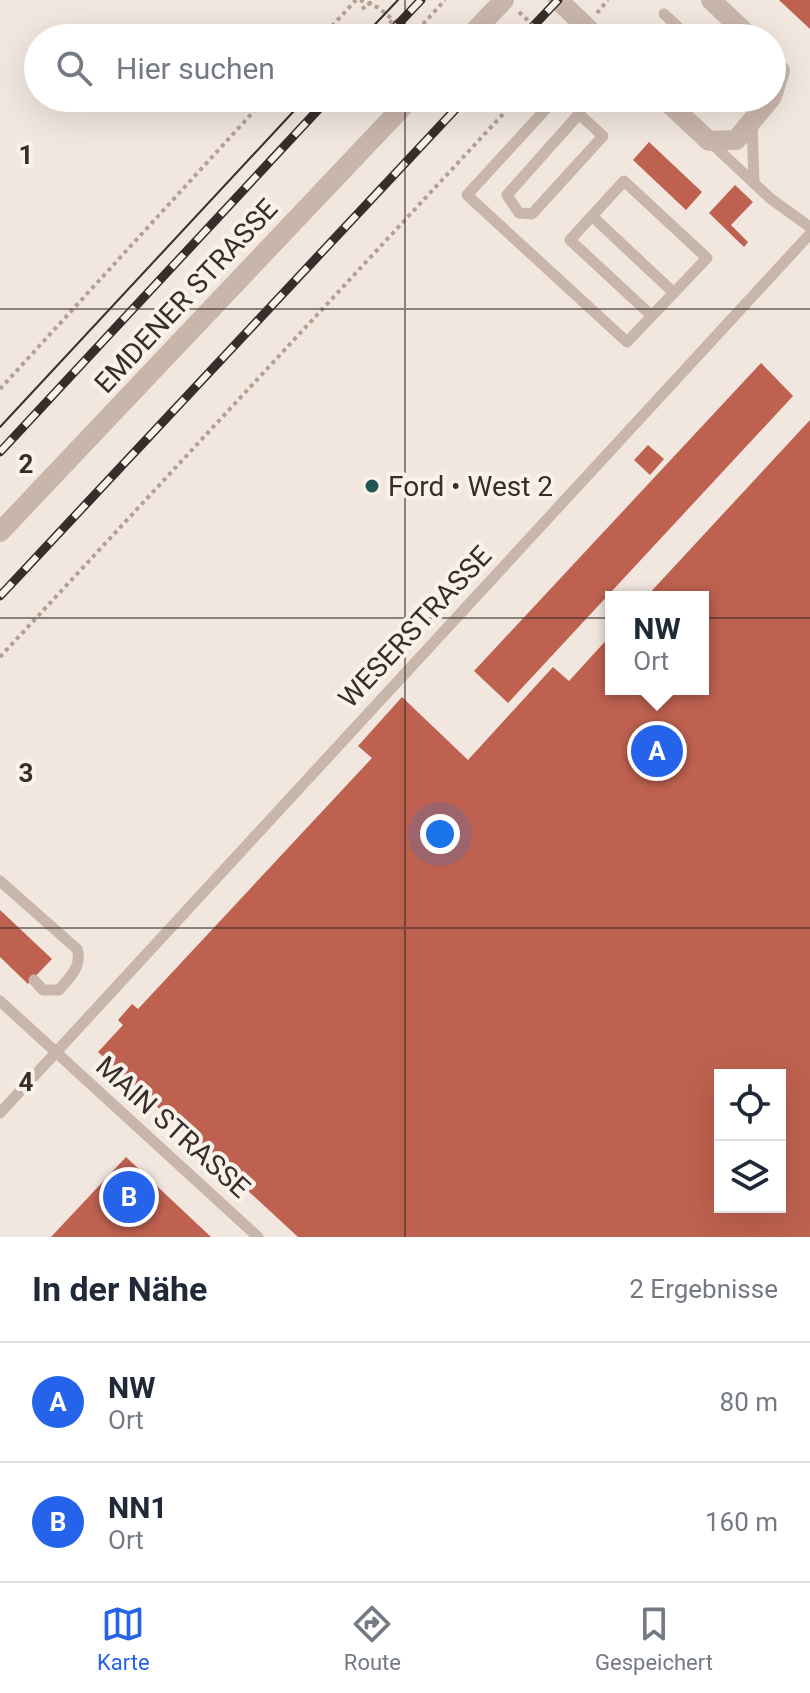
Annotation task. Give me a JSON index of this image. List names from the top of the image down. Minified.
{"streets":{"street":["EMDENER STRASSE"],"lane":["WESERSTRASSE","MAIN STRASSE"]},"crossings":[["WESERSTRASSE","MAIN STRASSE"]],"places":["Ford • West 2"],"page":{"search":"Hier suchen","popup":["NW","Ort"],"pins":["A","B"],"heading":["In der Nähe","2 Ergebnisse"],"list":[{"mark":"A","name":"NW","note":"Ort","value":"80 m"},{"mark":"B","name":"NN1","note":"Ort","value":"160 m"}],"nav":["Karte","Route","Gespeichert"]},"grid":{"rows":["1","2","3","4"]}}
